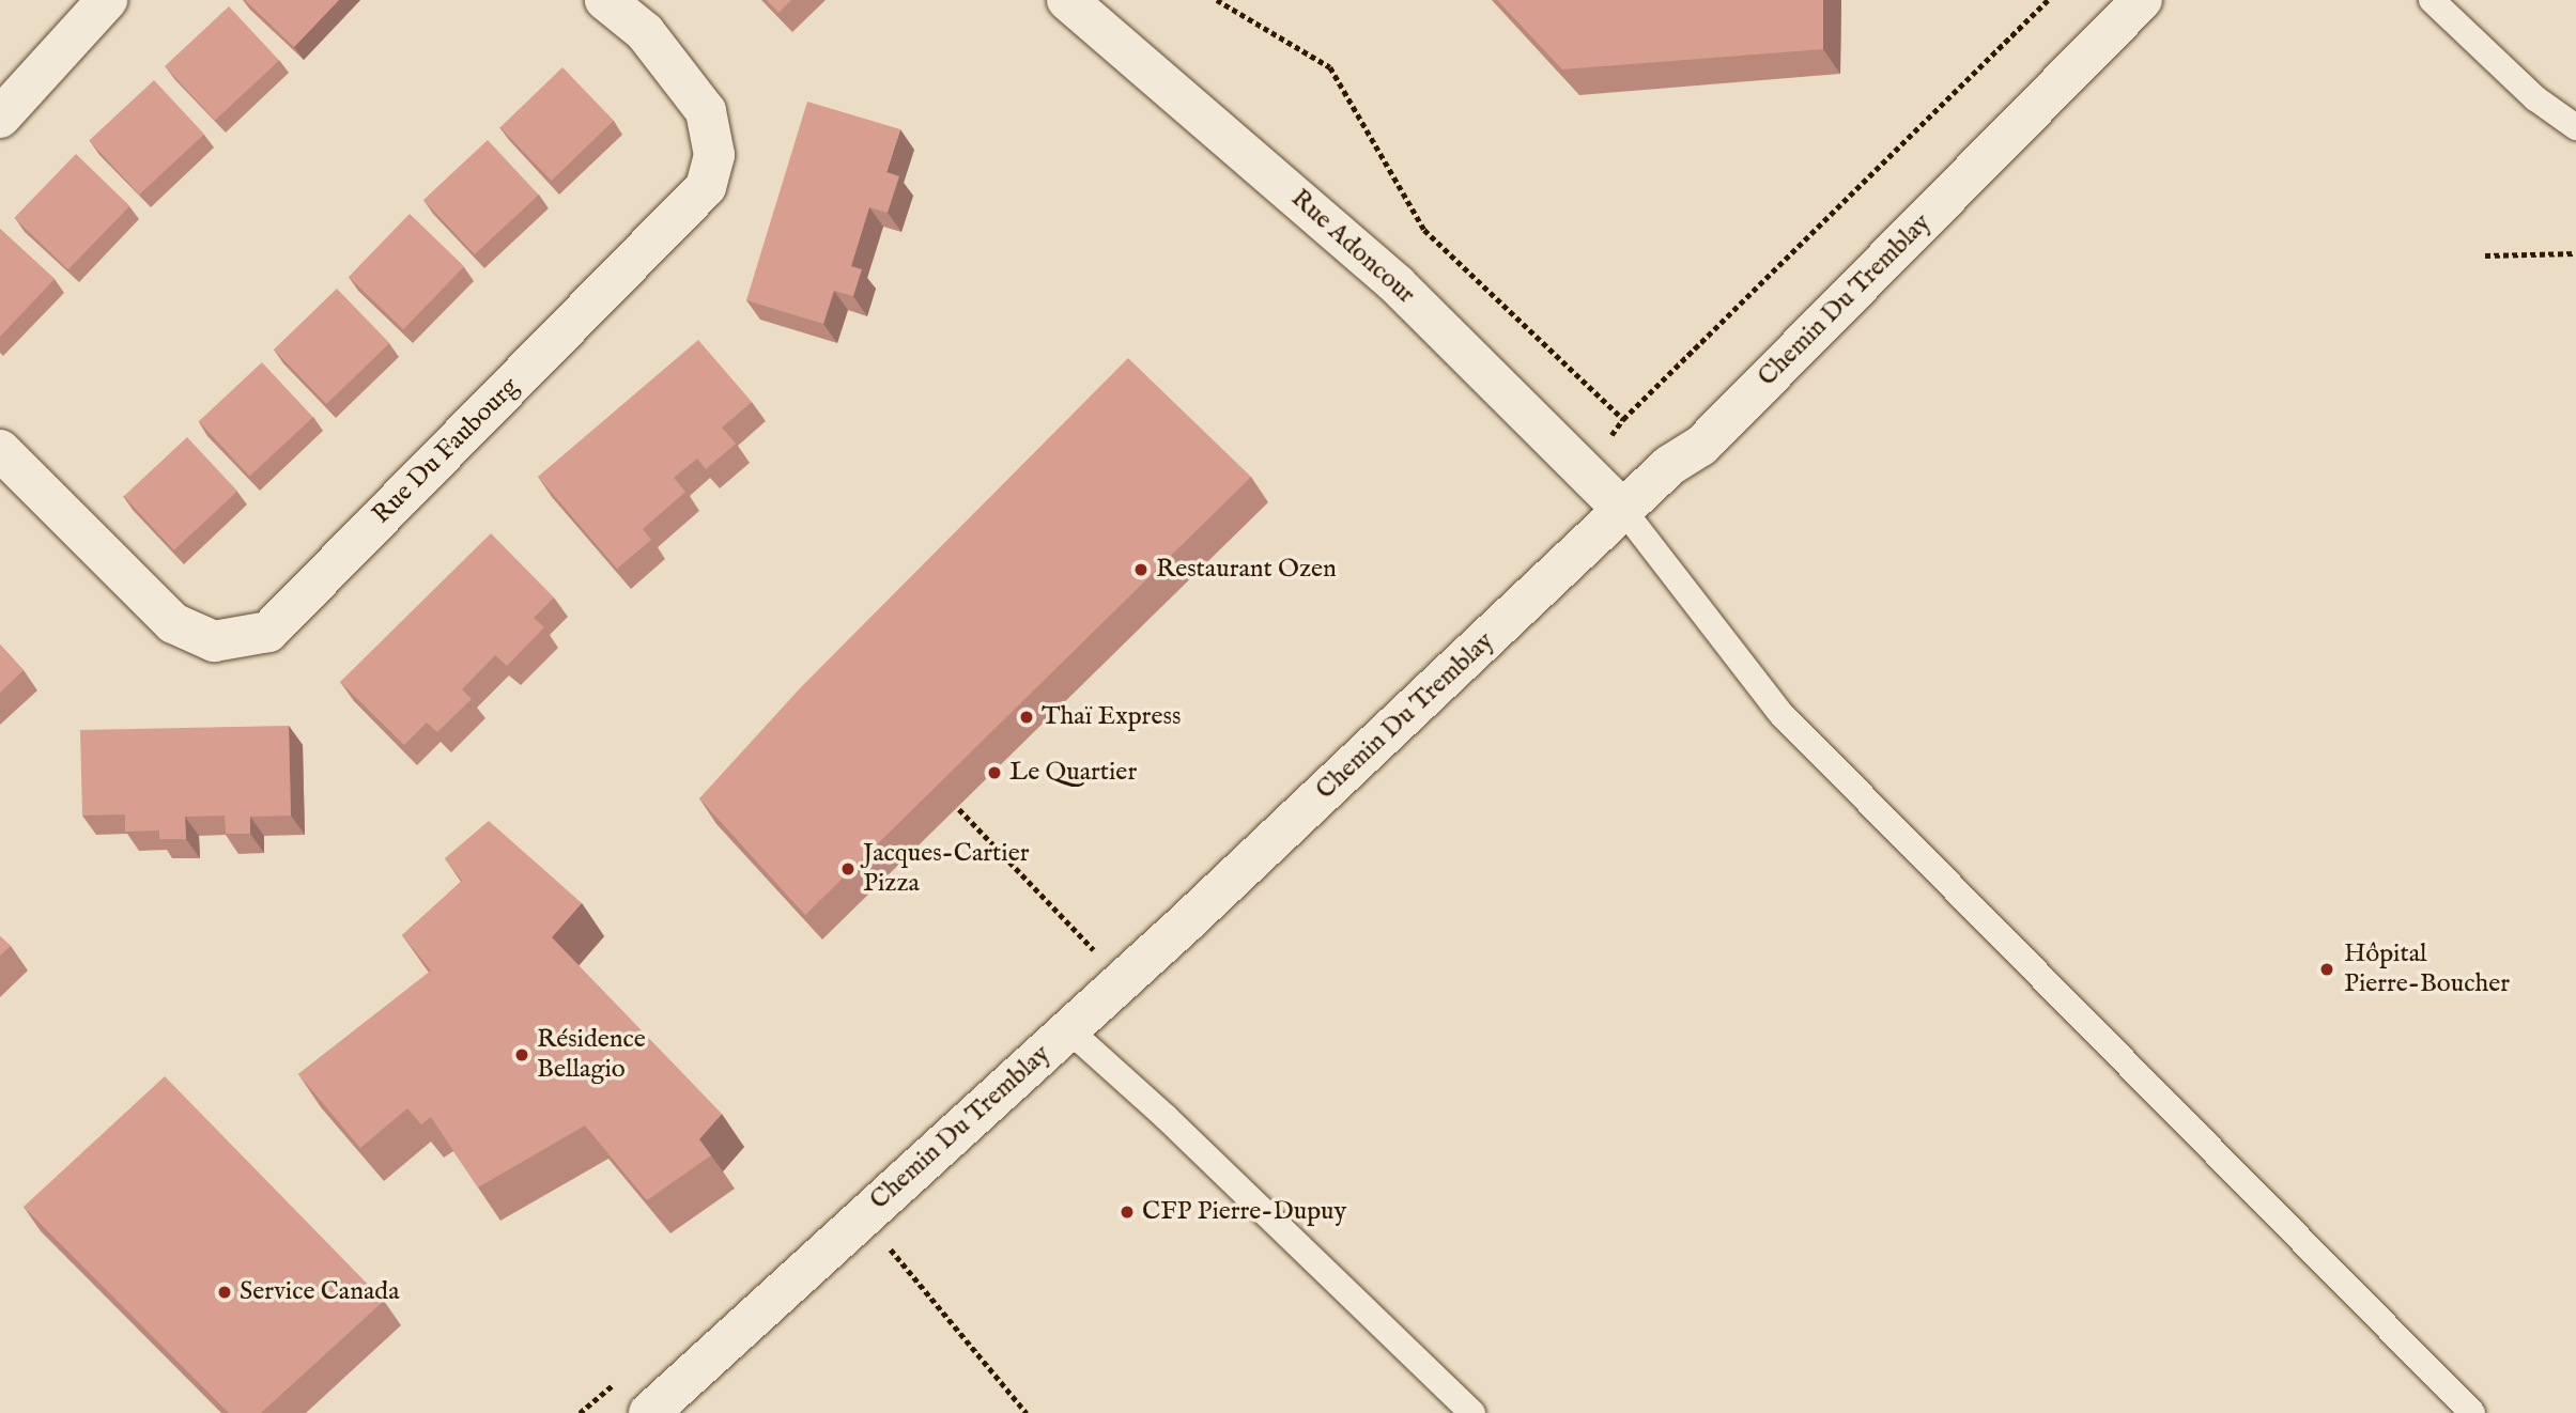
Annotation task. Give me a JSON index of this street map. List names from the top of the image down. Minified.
{"streets":{"street":["Rue Adoncour","Chemin Du Tremblay","Rue Du Faubourg"]},"crossings":[["Rue Adoncour","Chemin Du Tremblay"]],"places":["Restaurant Ozen","Thaï Express","Le Quartier","Jacques-Cartier Pizza","Hôpital Pierre-Boucher","Résidence Bellagio","CFP Pierre-Dupuy","Service Canada"]}
